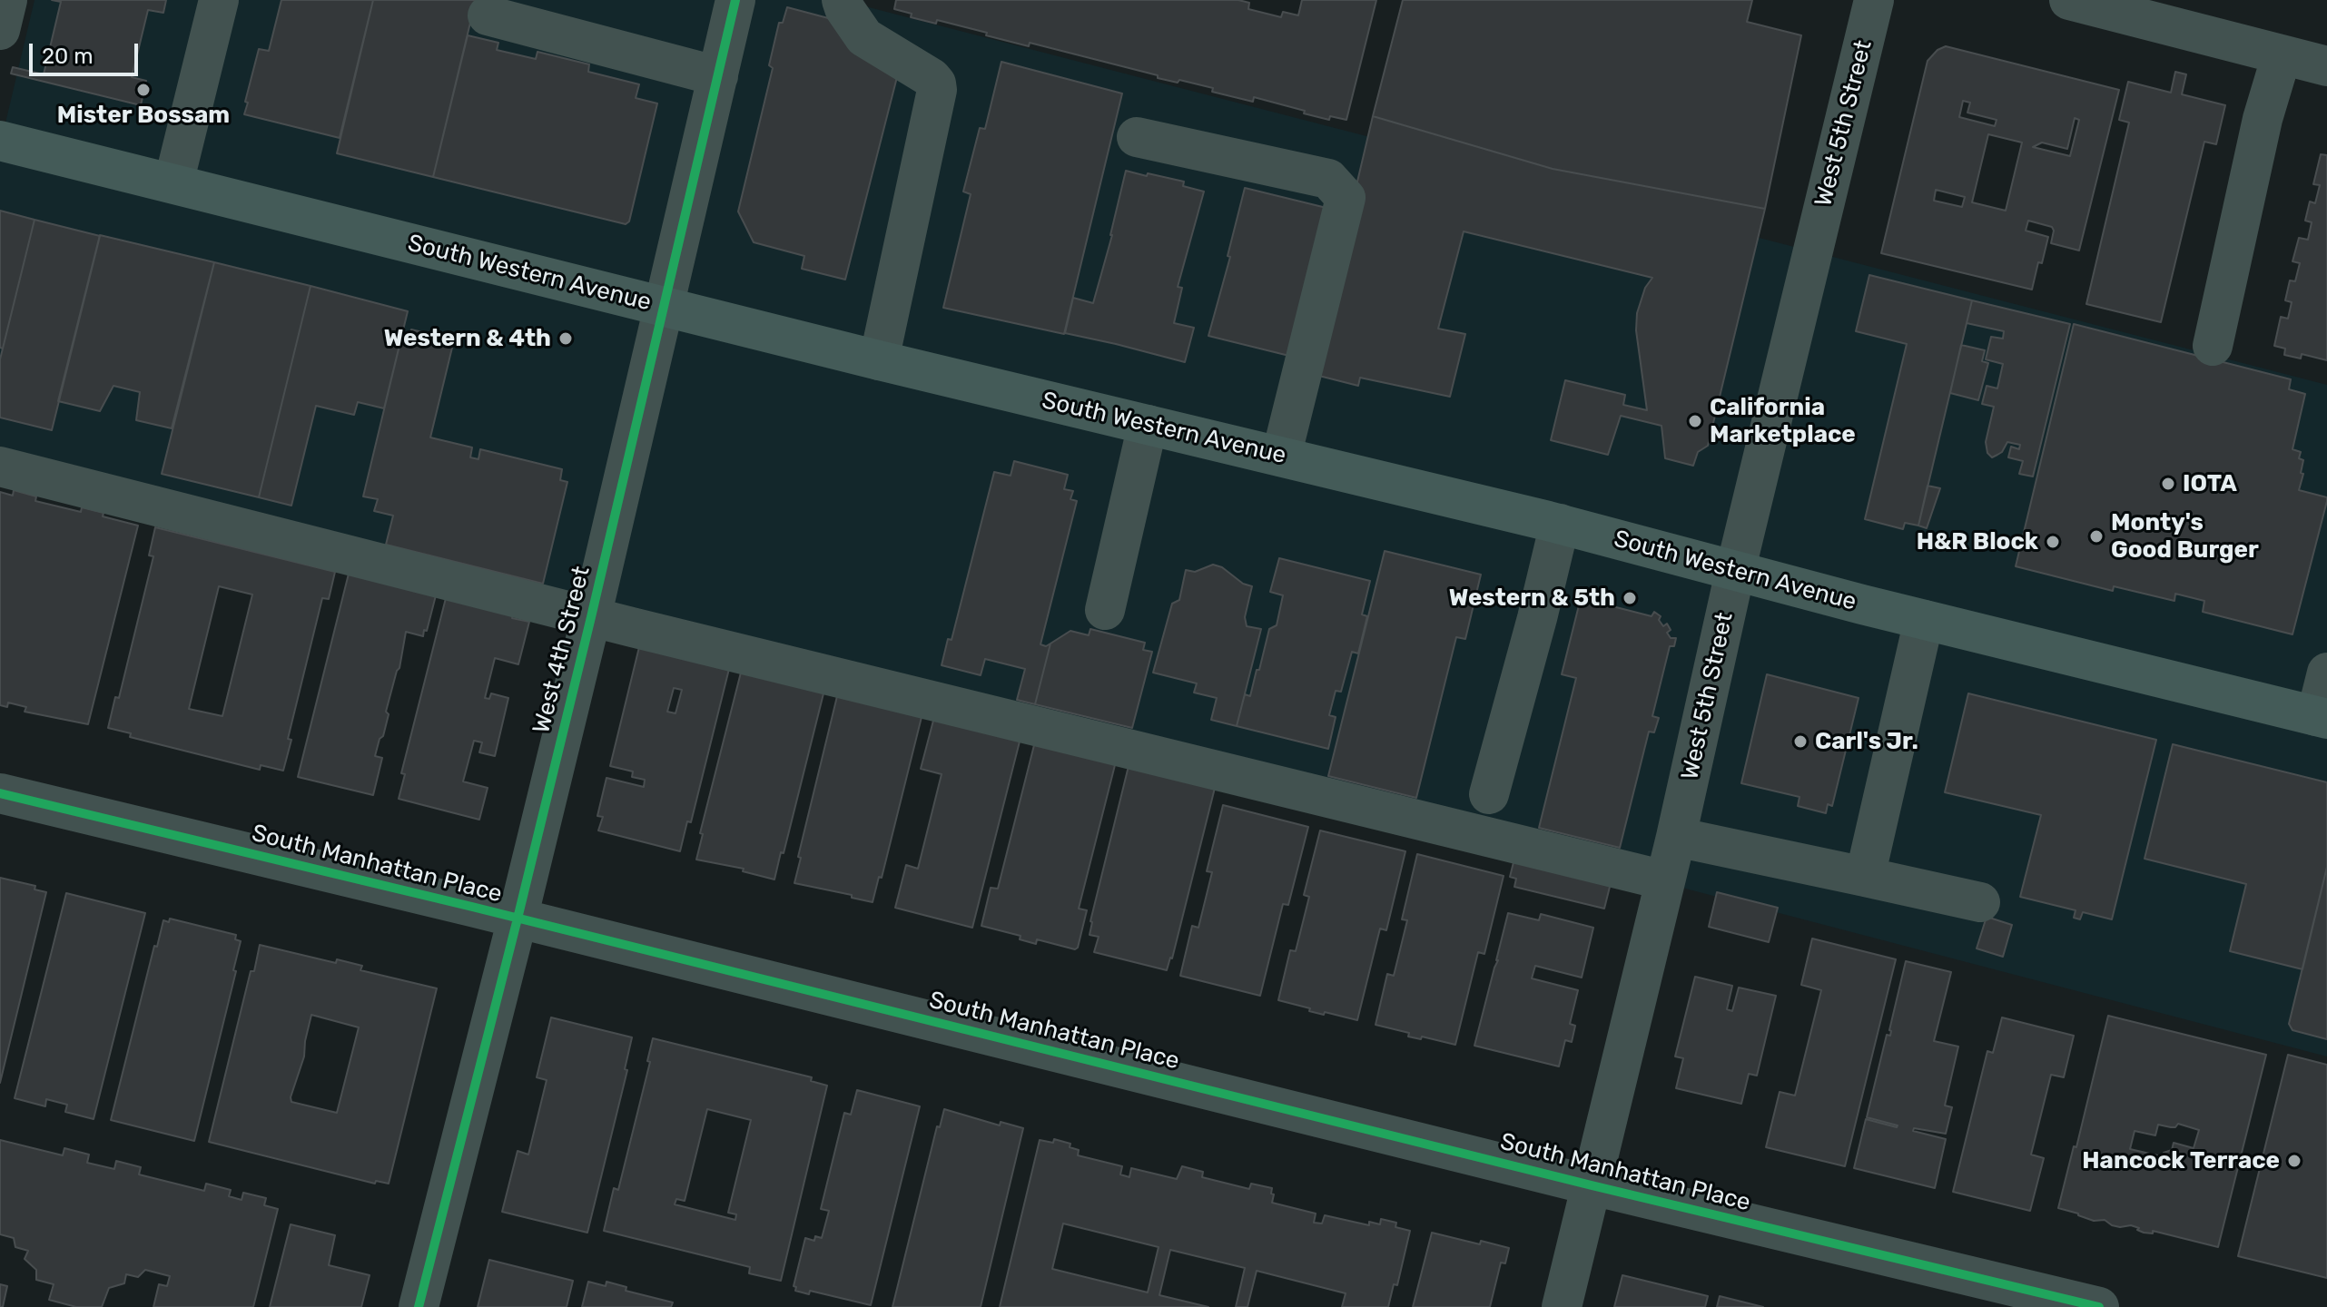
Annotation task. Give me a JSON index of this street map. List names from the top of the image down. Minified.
{"streets":{"main road":["South Western Avenue"],"street":["West 5th Street","West 4th Street","South Manhattan Place"]},"crossings":[["West 5th Street","South Western Avenue"],["West 5th Street","South Manhattan Place"],["South Western Avenue","West 4th Street"],["West 4th Street","South Manhattan Place"]],"places":["Mister Bossam","Western & 4th","California Marketplace","IOTA","Monty's Good Burger","H&R Block","Western & 5th","Carl's Jr.","Hancock Terrace"],"scale_bar":"20 m"}
